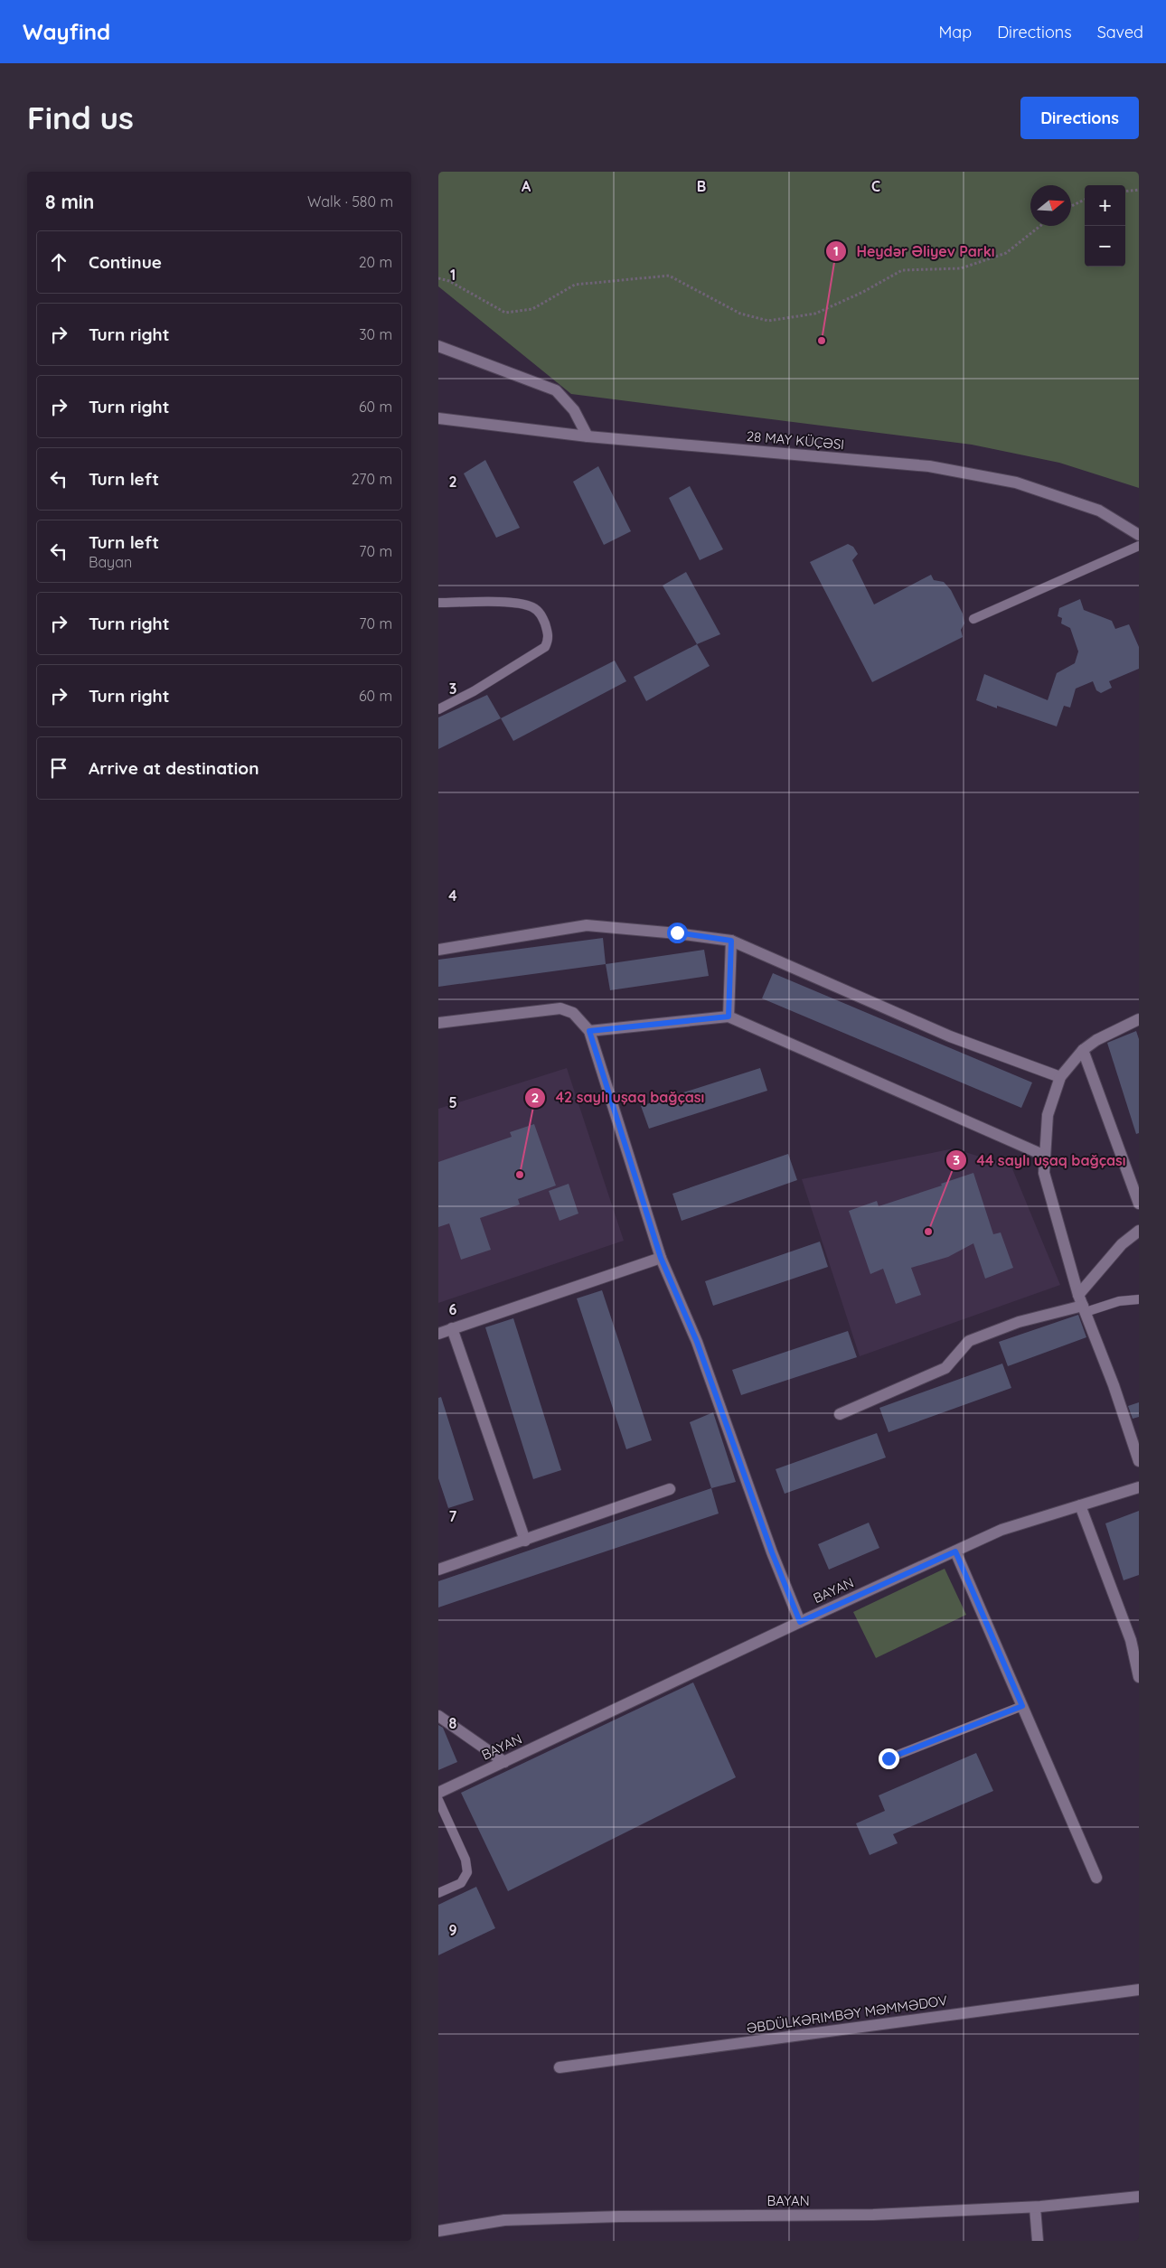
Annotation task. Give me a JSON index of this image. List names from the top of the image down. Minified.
{"streets":{"street":["28 MAY KÜÇƏSI","BAYAN","ƏBDÜLKƏRIMBƏY MƏMMƏDOV"]},"places":["Heydər Əliyev Parkı","42 saylı uşaq bağçası","44 saylı uşaq bağçası"],"north":"right","page":{"header":"Wayfind","nav":["Map","Directions","Saved"],"buttons":"Directions","title":"Find us","heading":["8 min","Walk · 580 m"],"map_buttons":["+","−"],"list":[["Continue","20 m"],["Turn right","30 m"],["Turn right","60 m"],["Turn left","270 m"],["Turn left","Bayan","70 m"],["Turn right","70 m"],["Turn right","60 m"],"Arrive at destination"]},"grid":{"columns":["A","B","C"],"rows":["1","2","3","4","5","6","7","8","9"]}}
